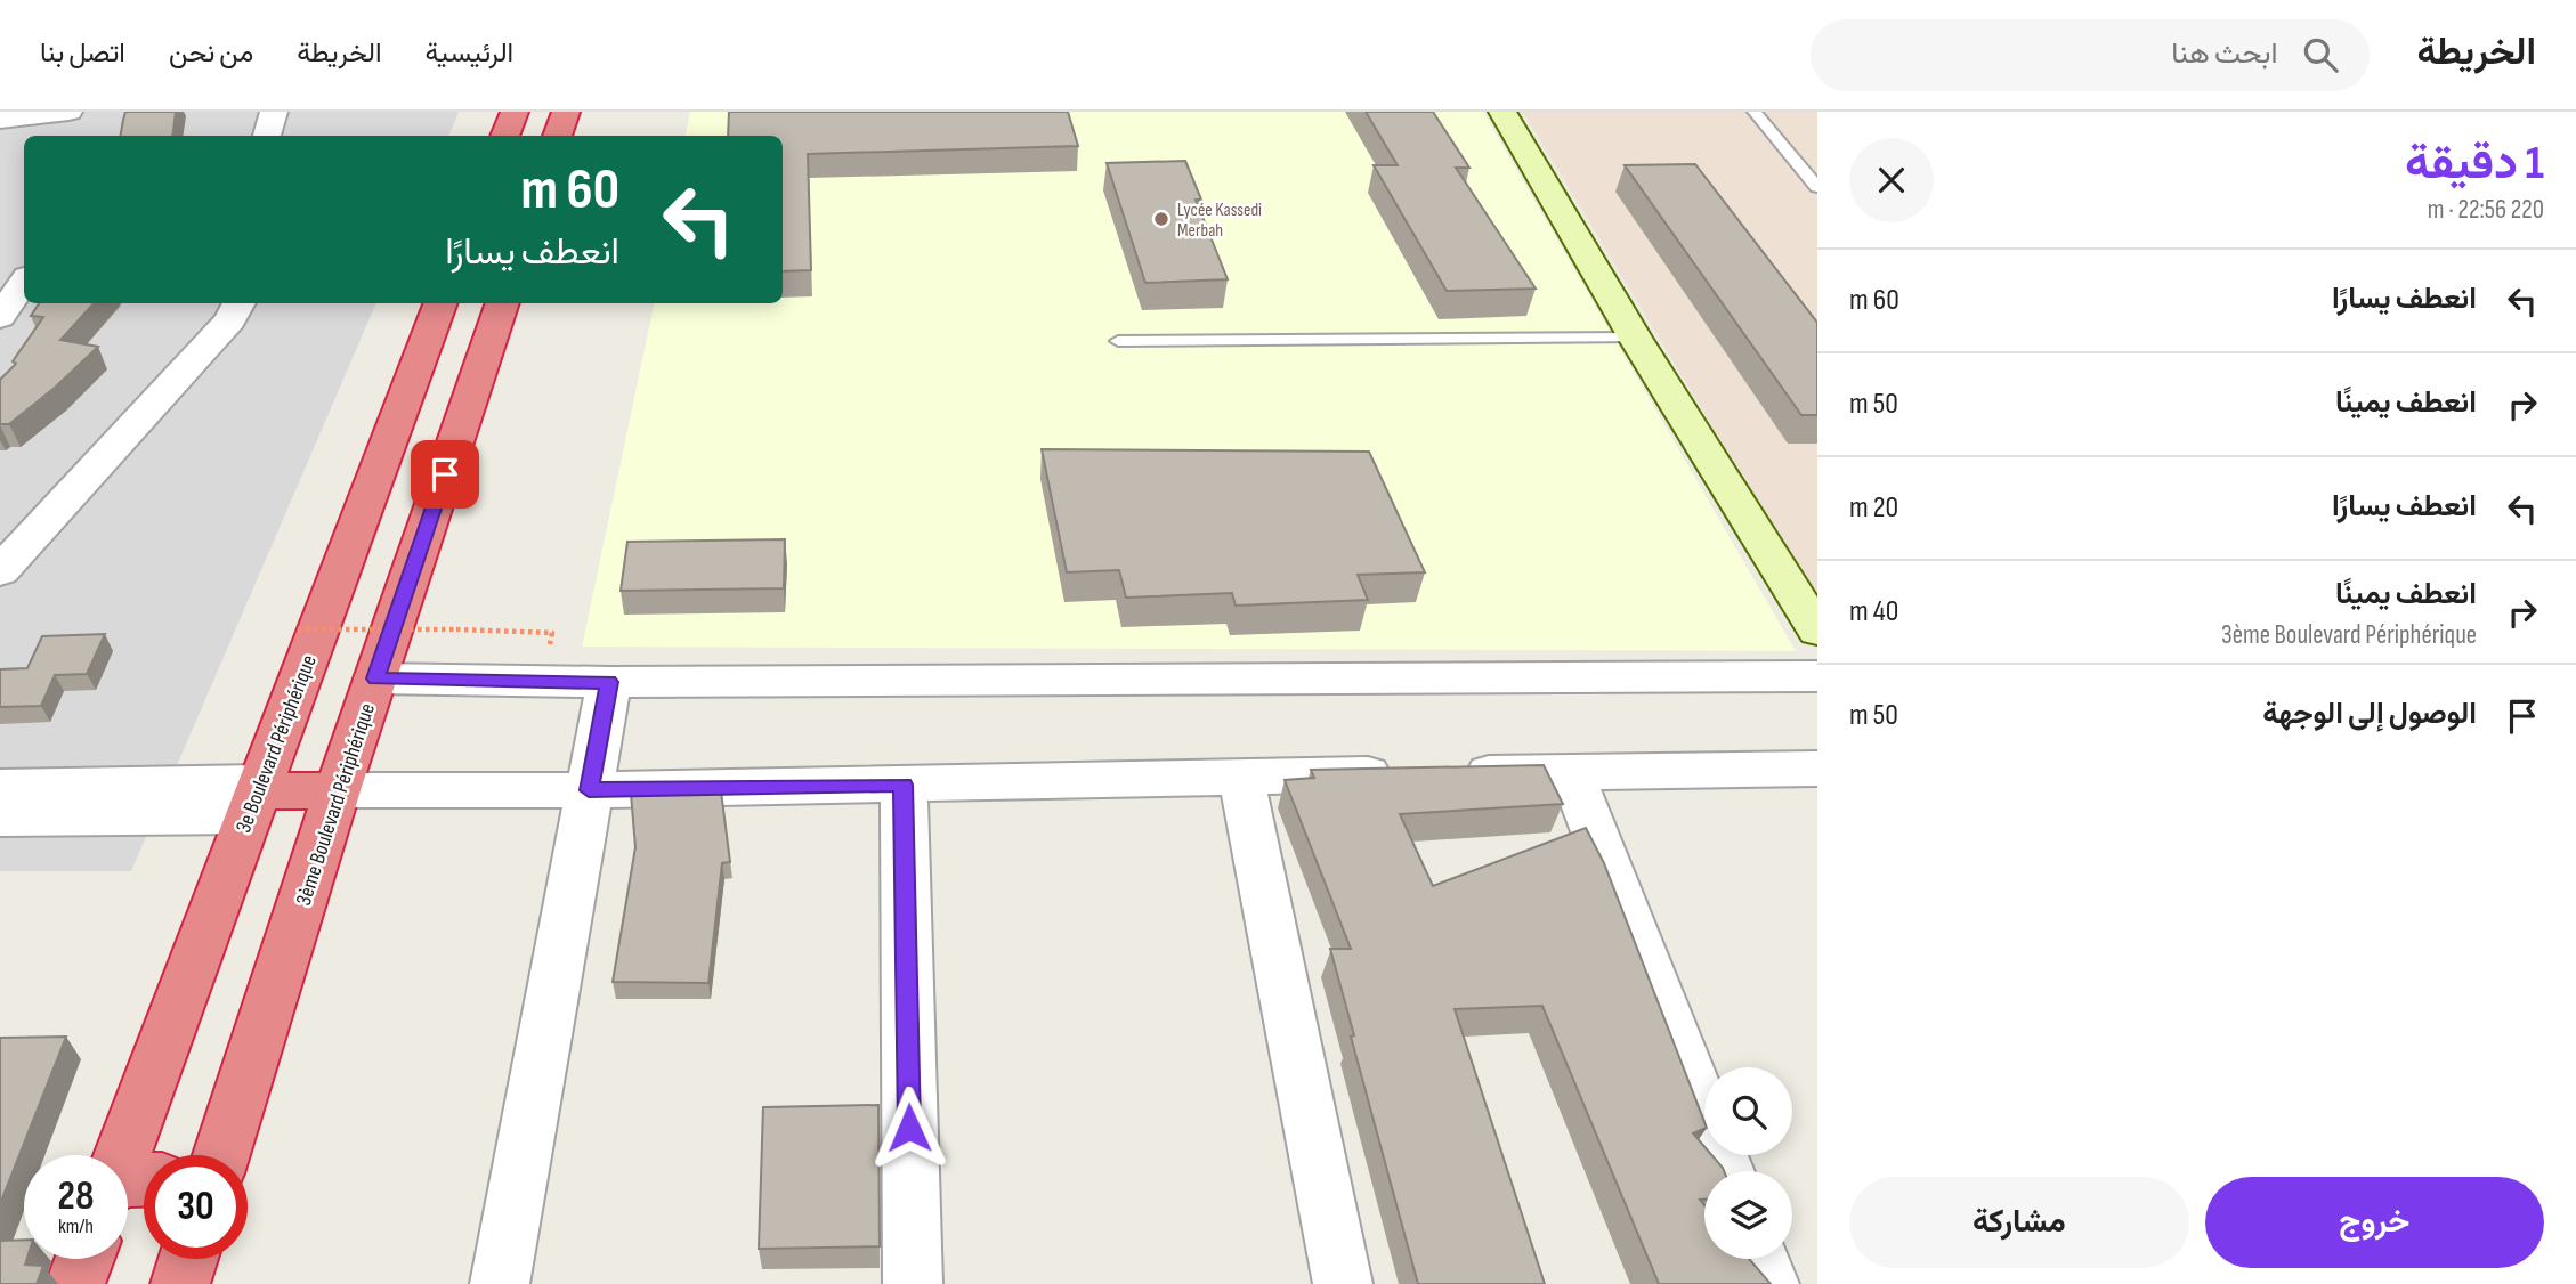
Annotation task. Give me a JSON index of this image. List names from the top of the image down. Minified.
{"streets":{"highway":["3e Boulevard Périphérique","3ème Boulevard Périphérique"]},"places":["Lycée Kassedi Merbah"],"page":{"header":"الخريطة","search":"ابحث هنا","nav":["الرئيسية","الخريطة","من نحن","اتصل بنا"],"heading":["1 دقيقة","220 m · 22:56"],"turn":["60 m","انعطف يسارًا"],"list":[{"name":"انعطف يسارًا","value":"60 m"},{"name":"انعطف يمينًا","value":"50 m"},{"name":"انعطف يسارًا","value":"20 m"},{"name":"انعطف يمينًا","note":"3ème Boulevard Périphérique","value":"40 m"},{"name":"الوصول إلى الوجهة","value":"50 m"}],"speed":"28 km/h","limit":"30","buttons":["خروج","مشاركة"]}}
